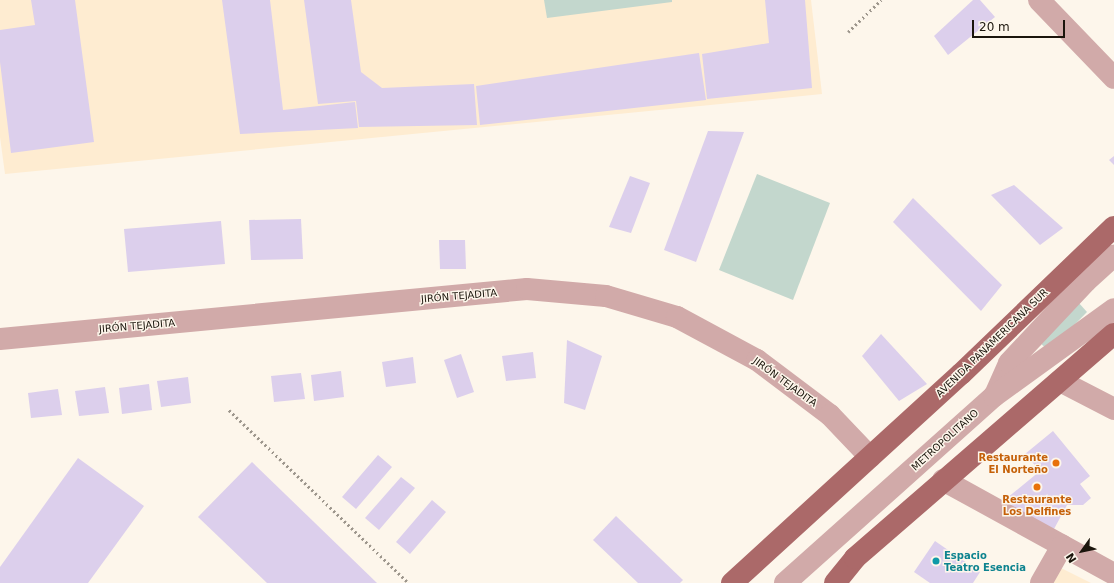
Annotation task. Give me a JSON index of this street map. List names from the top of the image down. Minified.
{"streets":{"main road":["AVENIDA PANAMERICANA SUR"],"street":["JIRÓN TEJADITA","METROPOLITANO"]},"crossings":[["JIRÓN TEJADITA","AVENIDA PANAMERICANA SUR"]],"places":["Restaurante El Norteño","Restaurante Los Delfines","Espacio Teatro Esencia"],"scale_bar":"20 m","north":"bottom left"}
